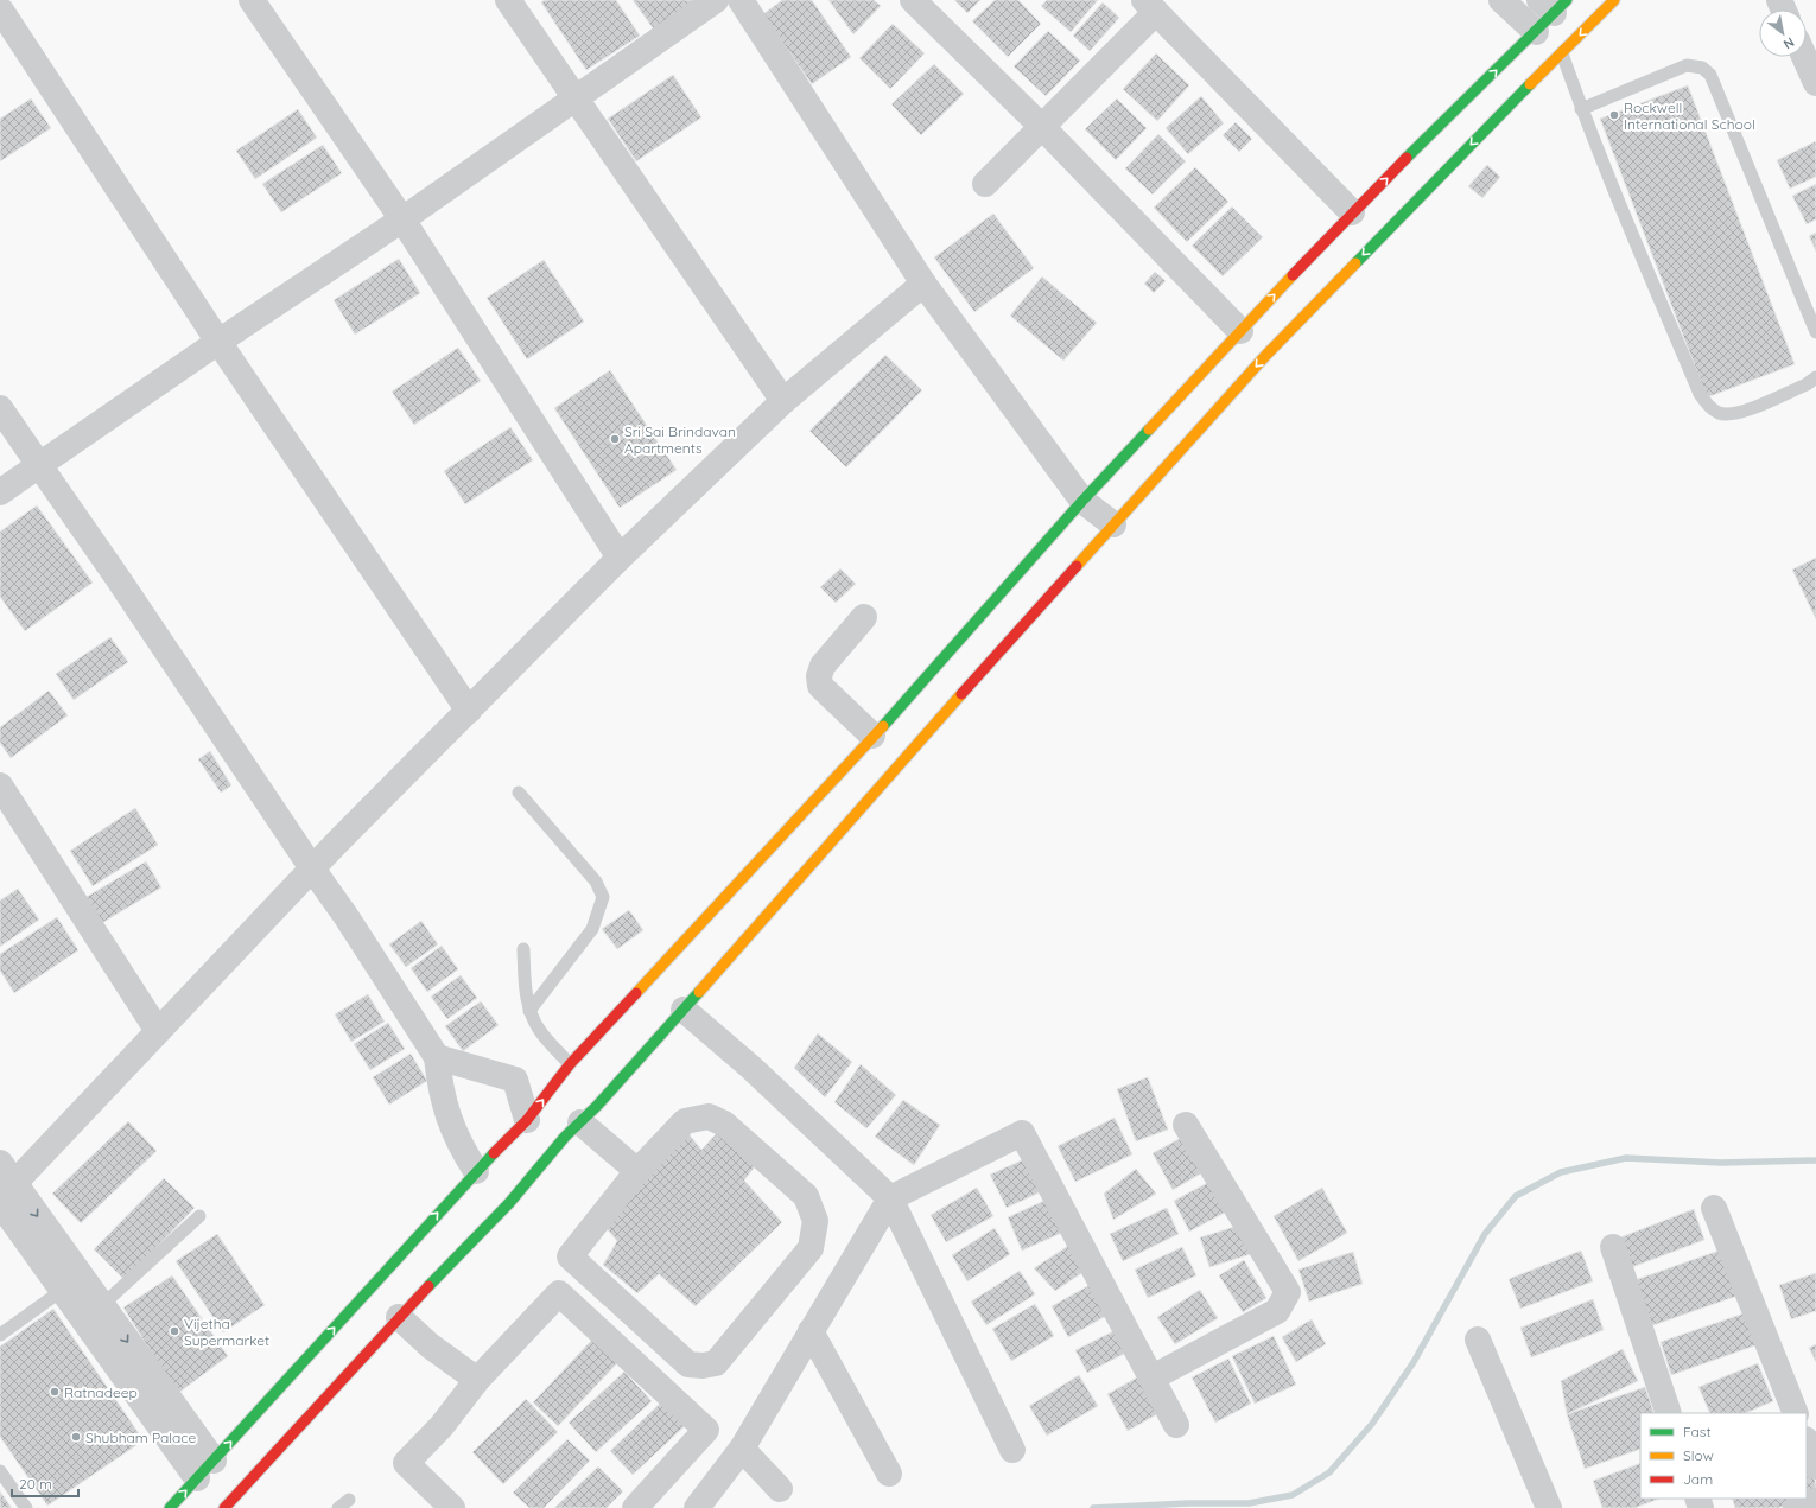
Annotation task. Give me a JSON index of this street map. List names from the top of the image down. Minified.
{"places":["Rockwell International School","Sri Sai Brindavan Apartments","Vijetha Supermarket","Ratnadeep","Shubham Palace"],"legend":["Fast","Slow","Jam"],"scale_bar":"20 m","north":"bottom right"}
